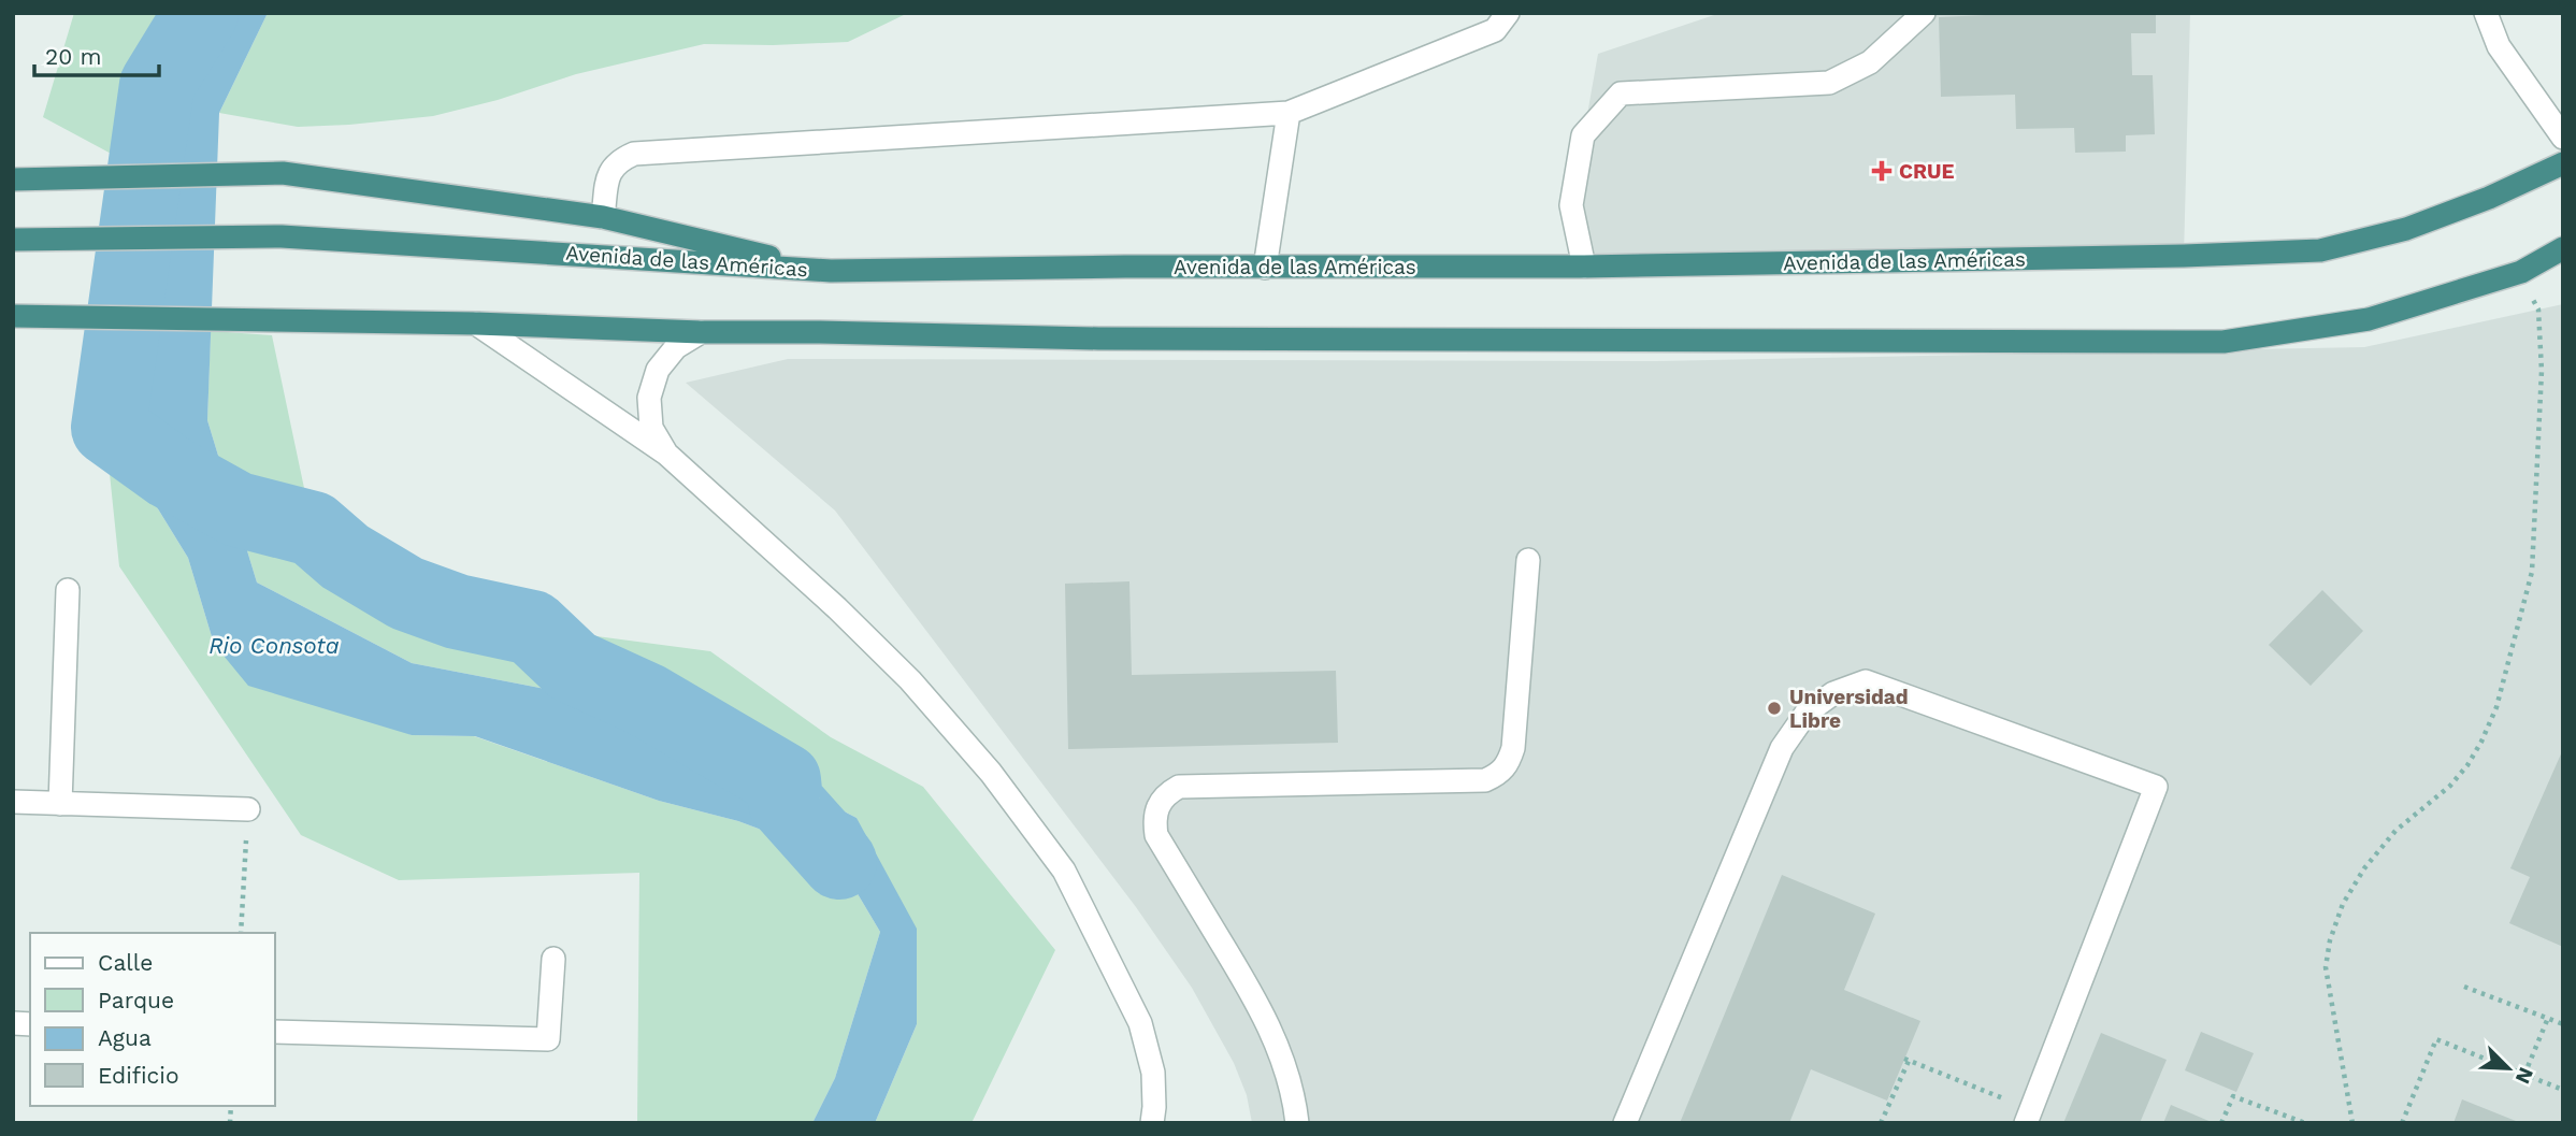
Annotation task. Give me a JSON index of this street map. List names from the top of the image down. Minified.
{"streets":{"highway":["Avenida de las Américas"]},"water":["Rio Consota"],"places":{"health":["CRUE"],"other":["Universidad Libre"]},"legend":["Calle","Parque","Agua","Edificio"],"scale_bar":"20 m","north":"bottom right"}
